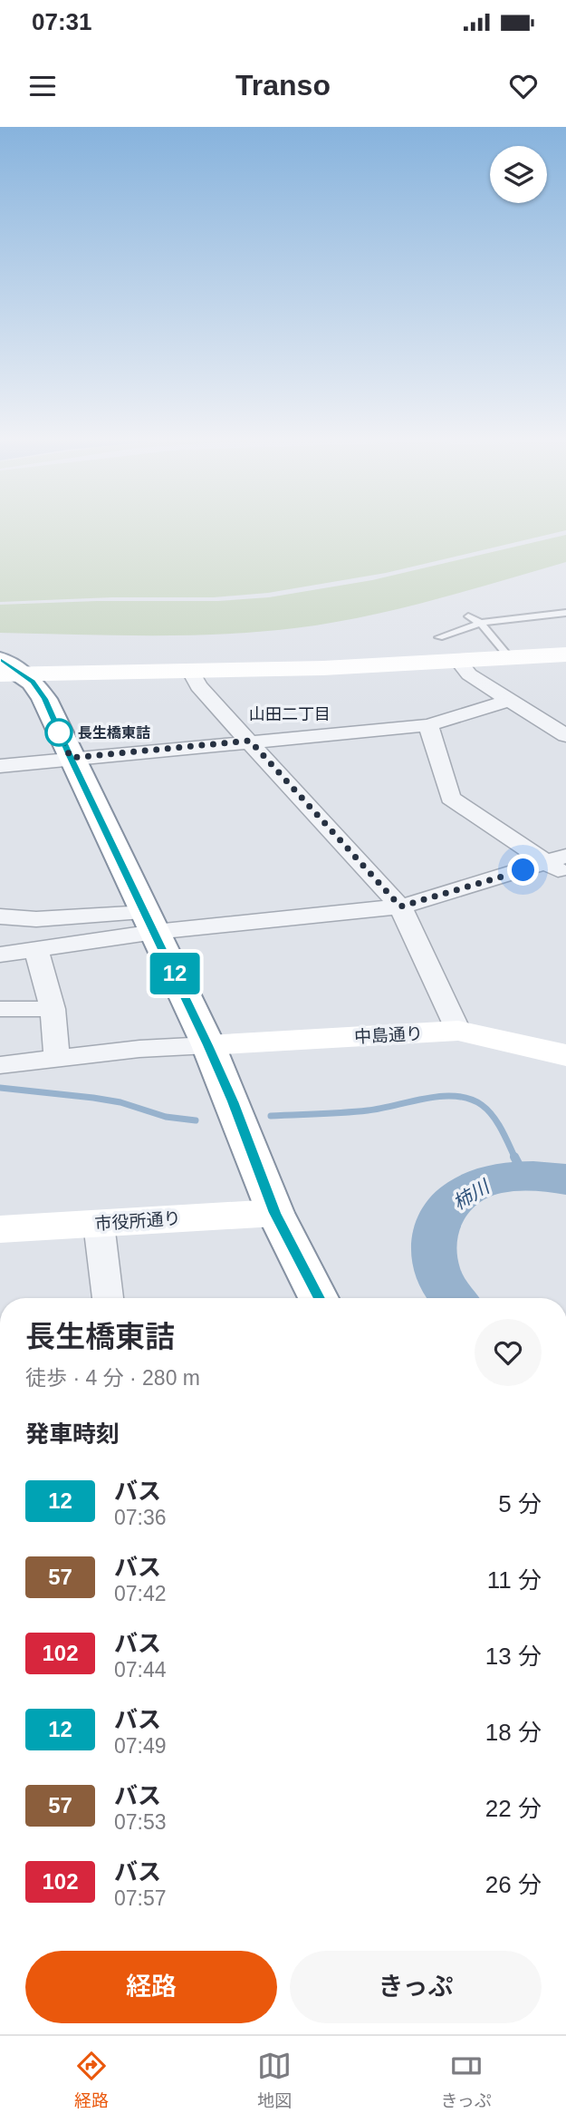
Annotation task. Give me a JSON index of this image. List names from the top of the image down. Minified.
{"streets":{"main road":["中島通り","市役所通り"]},"districts":["山田二丁目"],"water":["柿川"],"places":["長生橋東詰"],"lines":["bus line 12"],"page":{"status":"07:31","header":"Transo","on_map":"12","heading":[["長生橋東詰","徒歩 · 4 分 · 280 m"],"発車時刻"],"list":[{"mark":"12","name":"バス","note":"07:36","value":"5 分"},{"mark":"57","name":"バス","note":"07:42","value":"11 分"},{"mark":"102","name":"バス","note":"07:44","value":"13 分"},{"mark":"12","name":"バス","note":"07:49","value":"18 分"},{"mark":"57","name":"バス","note":"07:53","value":"22 分"},{"mark":"102","name":"バス","note":"07:57","value":"26 分"}],"buttons":["経路","きっぷ"],"tabs":["経路","地図","きっぷ"]}}
